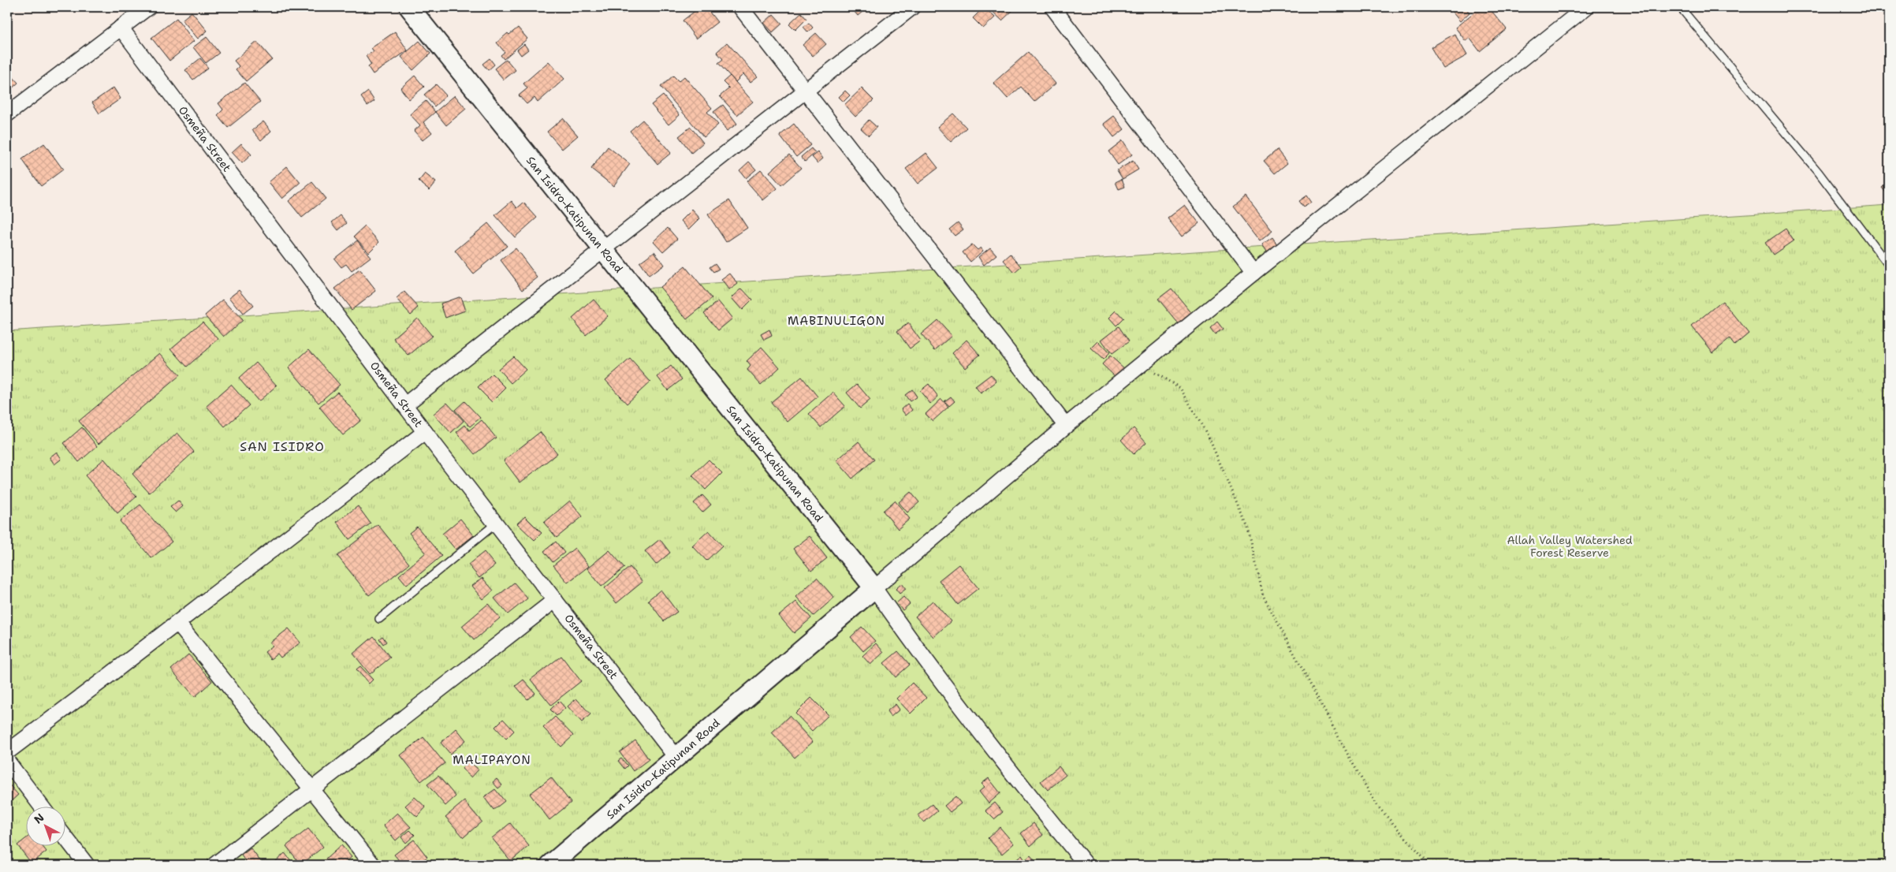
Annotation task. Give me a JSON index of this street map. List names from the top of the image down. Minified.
{"streets":{"street":["Osmeña Street","San Isidro-Katipunan Road"]},"crossings":[["Osmeña Street","San Isidro-Katipunan Road"]],"districts":["MABINULIGON","SAN ISIDRO","MALIPAYON"],"parks":["Allah Valley Watershed Forest Reserve"],"north":"top left"}
